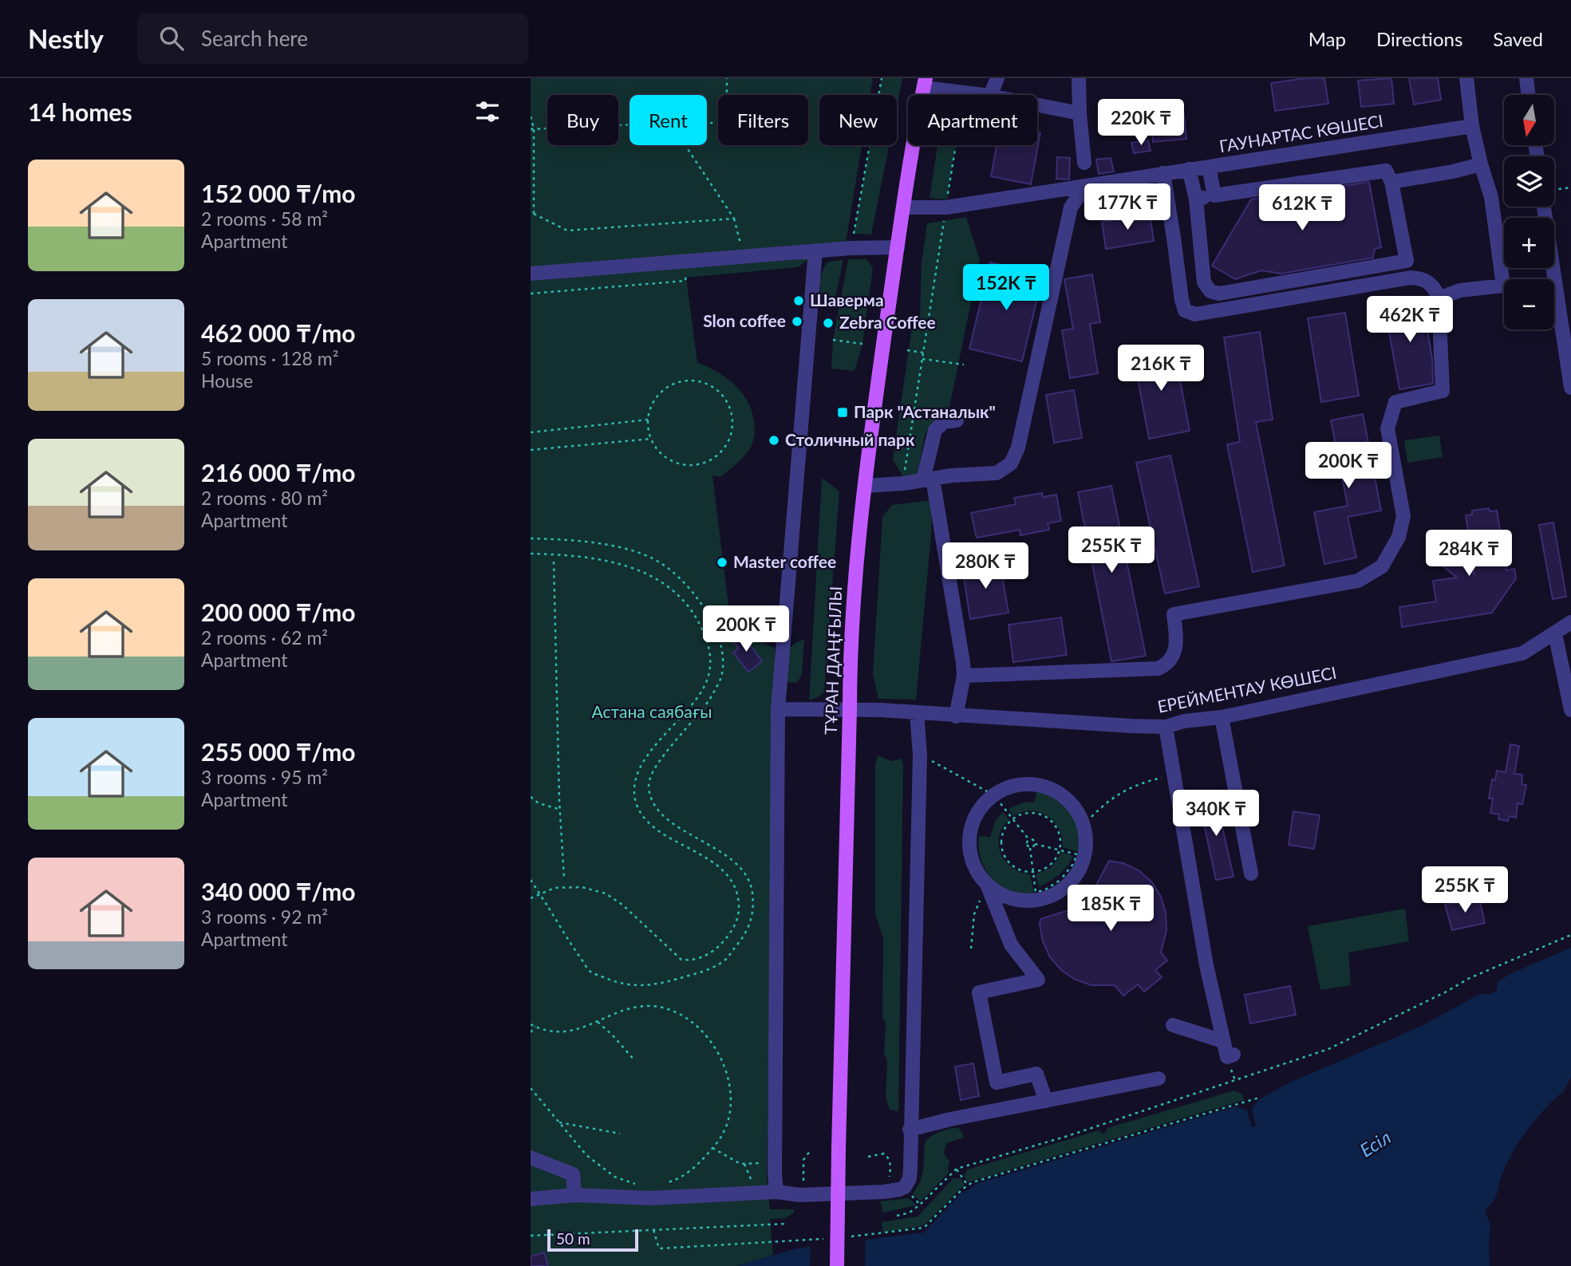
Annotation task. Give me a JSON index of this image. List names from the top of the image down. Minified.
{"streets":{"main road":["ТҰРАН ДАҢҒЫЛЫ"],"street":["ГАУHАРТАС КӨШЕСІ","ЕРЕЙМЕНТАУ КӨШЕСІ"]},"crossings":[["ГАУHАРТАС КӨШЕСІ","ТҰРАН ДАҢҒЫЛЫ"],["ТҰРАН ДАҢҒЫЛЫ","ЕРЕЙМЕНТАУ КӨШЕСІ"]],"water":["Есіл"],"parks":["Астана саябағы"],"places":{"other":["Шаверма","Slon coffee","Zebra Coffee","Столичный парк","Master coffee"],"transit":["Парк \"Астаналык\""]},"scale_bar":"50 m","north":"bottom","page":{"header":"Nestly","search":"Search here","nav":["Map","Directions","Saved"],"heading":"14 homes","map_buttons":["+","−"],"chip":["Buy","Rent","Filters","New","Apartment"],"price":["220K ₸","177K ₸","612K ₸","152K ₸","462K ₸","216K ₸","200K ₸","255K ₸","284K ₸","280K ₸","200K ₸","340K ₸","255K ₸","185K ₸"],"list":[{"name":"152 000 ₸/mo","note":"2 rooms · 58 m² · Apartment"},{"name":"462 000 ₸/mo","note":"5 rooms · 128 m² · House"},{"name":"216 000 ₸/mo","note":"2 rooms · 80 m² · Apartment"},{"name":"200 000 ₸/mo","note":"2 rooms · 62 m² · Apartment"},{"name":"255 000 ₸/mo","note":"3 rooms · 95 m² · Apartment"},{"name":"340 000 ₸/mo","note":"3 rooms · 92 m² · Apartment"}],"scale":"50 m"}}
